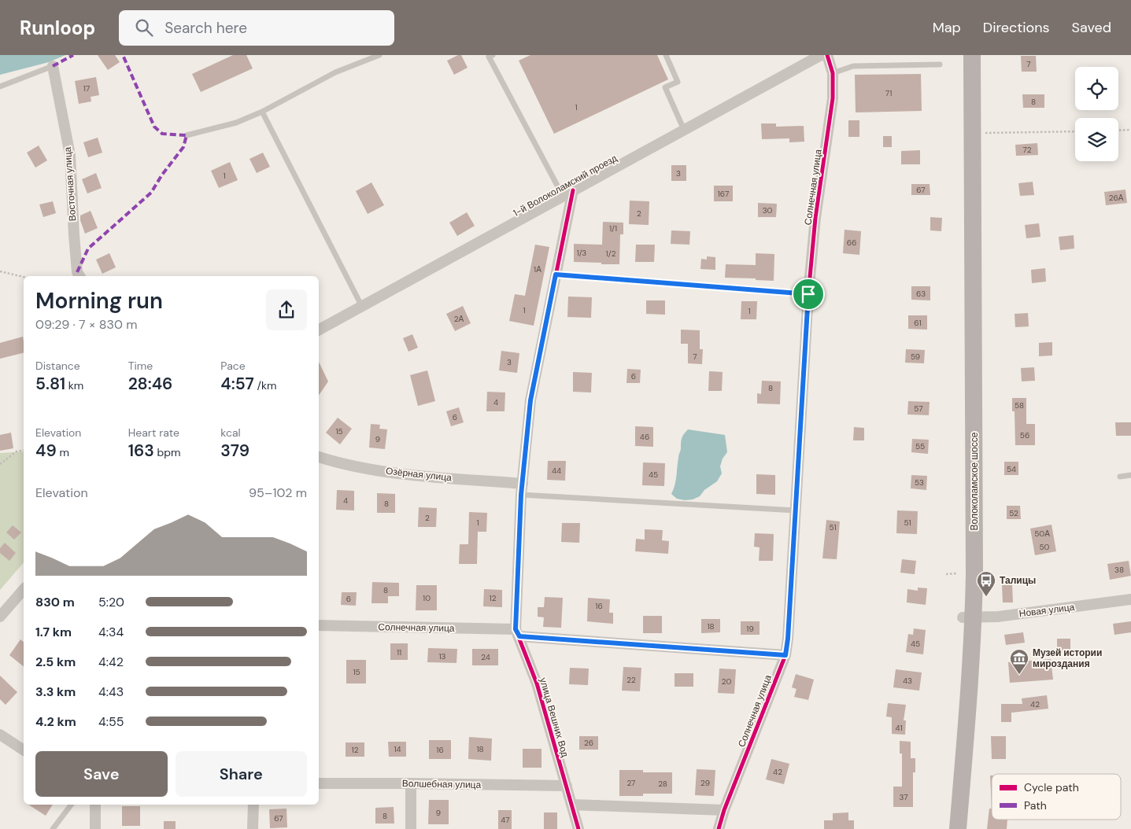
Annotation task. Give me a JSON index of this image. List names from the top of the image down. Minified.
{"streets":{"main road":["Волоколамское шоссе"],"street":["Восточная улица","1-й Волоколамский проезд","Солнечная улица","Озёрная улица","Новая улица","улица Вешних Вод","Волшебная улица"]},"crossings":[["1-й Волоколамский проезд","улица Вешних Вод"],["Солнечная улица","улица Вешних Вод"],["Озёрная улица","улица Вешних Вод"],["Волоколамское шоссе","Новая улица"],["улица Вешних Вод","Волшебная улица"]],"places":{"bus stop":["Талицы"],"museum":["Музей истории мироздания"]},"house_numbers":["7","17","71","8","1","72","3","1","67","167","26А","30","2","1/1","66","1/3","1/2","1А","63","1","1","2А","61","7","59","3","6","8","4","58","57","6","15","56","46","9","55","54","44","45","53","4","8","52","2","1","51","51","50А","50","38","8","10","12","6","16","18","19","45","11","13","24","15","22","43","20","42","41","26","14","18","12","16","42","27","29","28","37","9","8","67","47"],"legend":["Cycle path","Path"],"page":{"header":"Runloop","search":"Search here","nav":["Map","Directions","Saved"],"heading":["Morning run","09:29 · 7 × 830 m"],"stats":[["Distance","5.81 km"],["Time","28:46"],["Pace","4:57 /km"],["Elevation","49 m"],["Heart rate","163 bpm"],["kcal","379"]],"chart":["Elevation","95–102 m"],"list":[{"name":"830 m","note":"5:20"},{"name":"1.7 km","note":"4:34"},{"name":"2.5 km","note":"4:42"},{"name":"3.3 km","note":"4:43"},{"name":"4.2 km","note":"4:55"}],"buttons":["Save","Share"]}}
